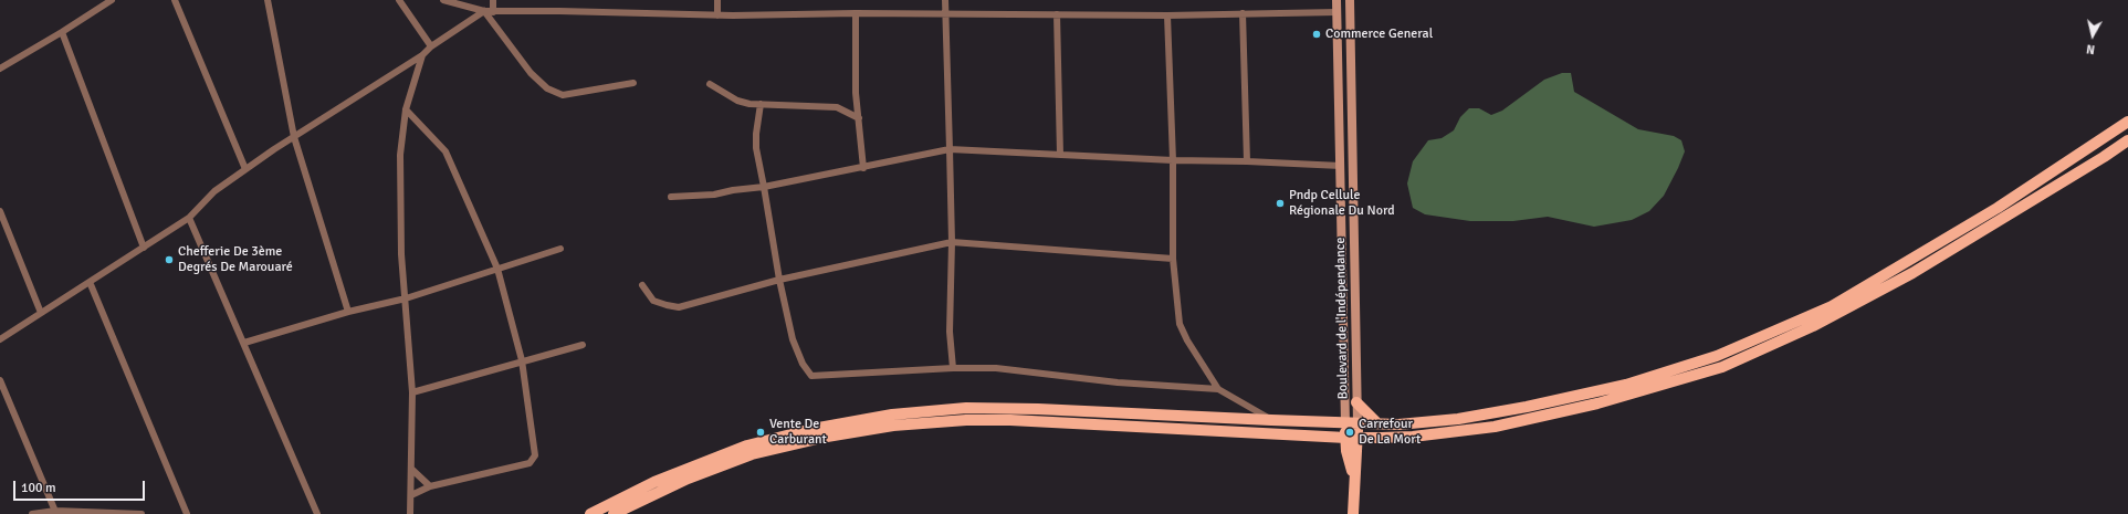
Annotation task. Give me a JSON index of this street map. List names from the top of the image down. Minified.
{"streets":{"main road":["Boulevard de l'Indépendance"]},"places":["Commerce General","Pndp Cellule Régionale Du Nord","Chefferie De 3ème Degrés De Marouaré","Vente De Carburant","Carrefour De La Mort"],"scale_bar":"100 m","north":"bottom"}
